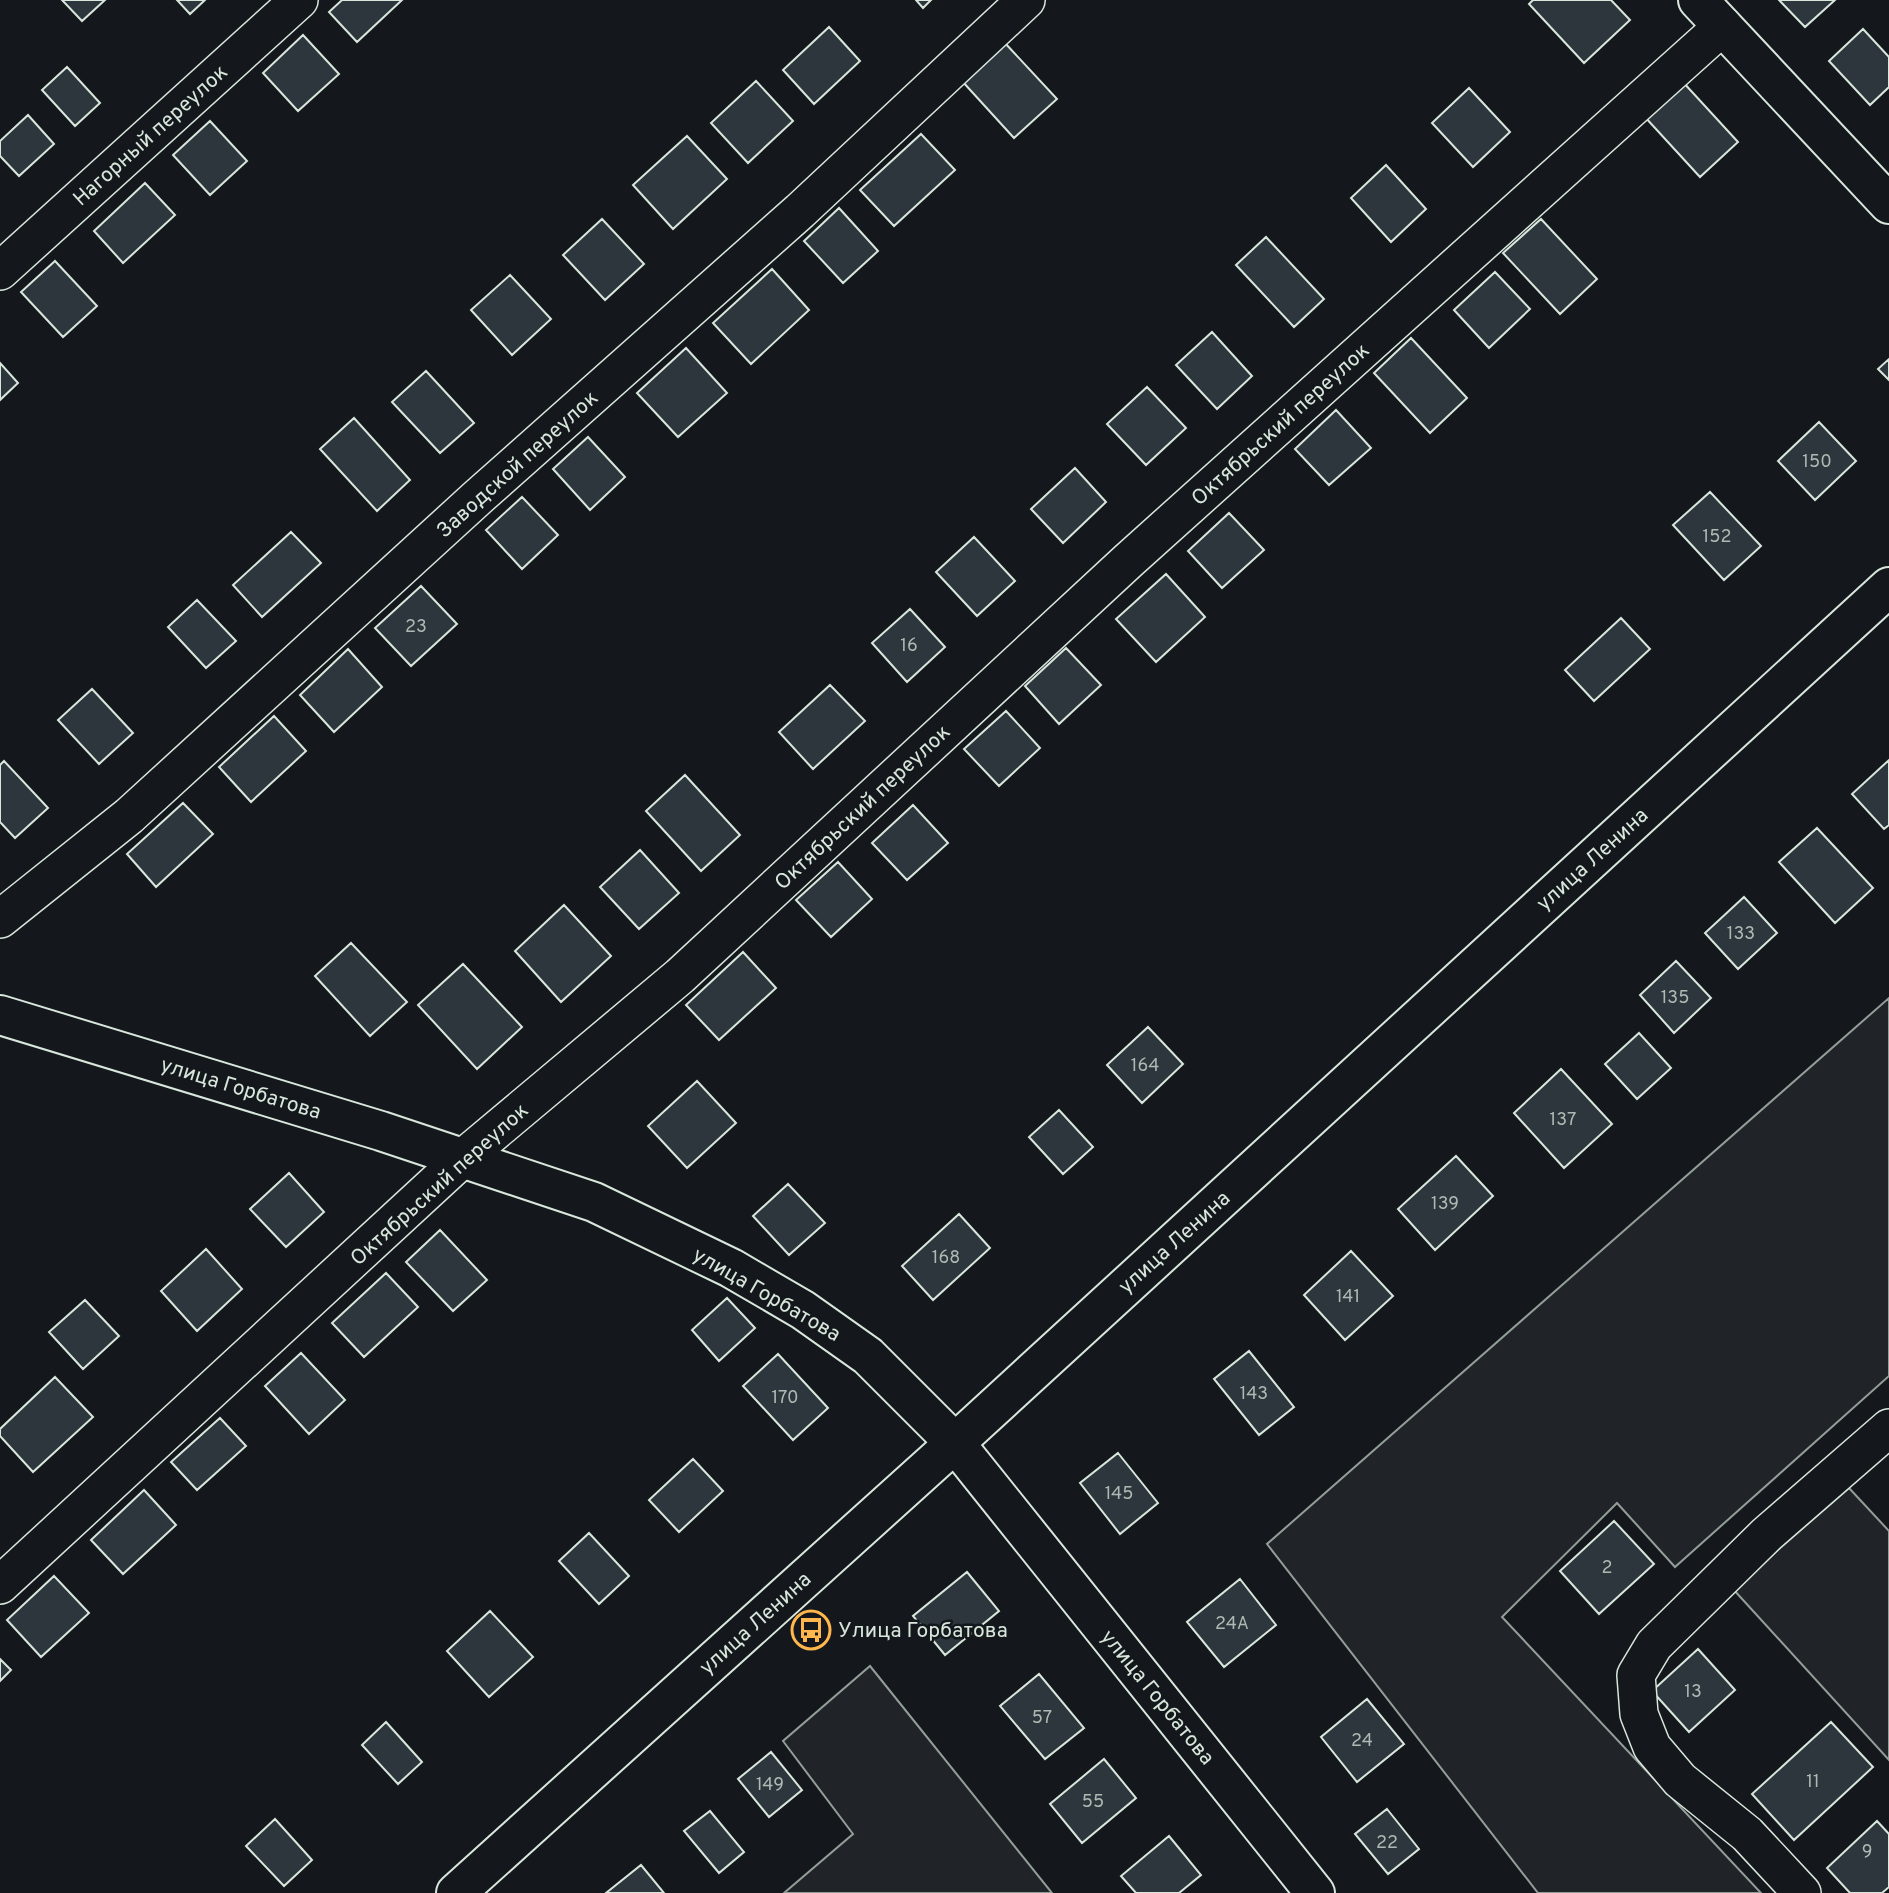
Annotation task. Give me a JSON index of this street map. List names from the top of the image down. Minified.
{"streets":{"main road":["улица Ленина","улица Горбатова"],"street":["Нагорный переулок","Октябрьский переулок","Заводской переулок"]},"crossings":[["Октябрьский переулок","улица Горбатова"],["улица Ленина","улица Горбатова"]],"places":{"bus stop":["Улица Горбатова"]},"house_numbers":["150","152","23","16","133","135","164","137","139","168","141","143","170","145","2","24А","13","57","24","11","149","55","22","9"]}
